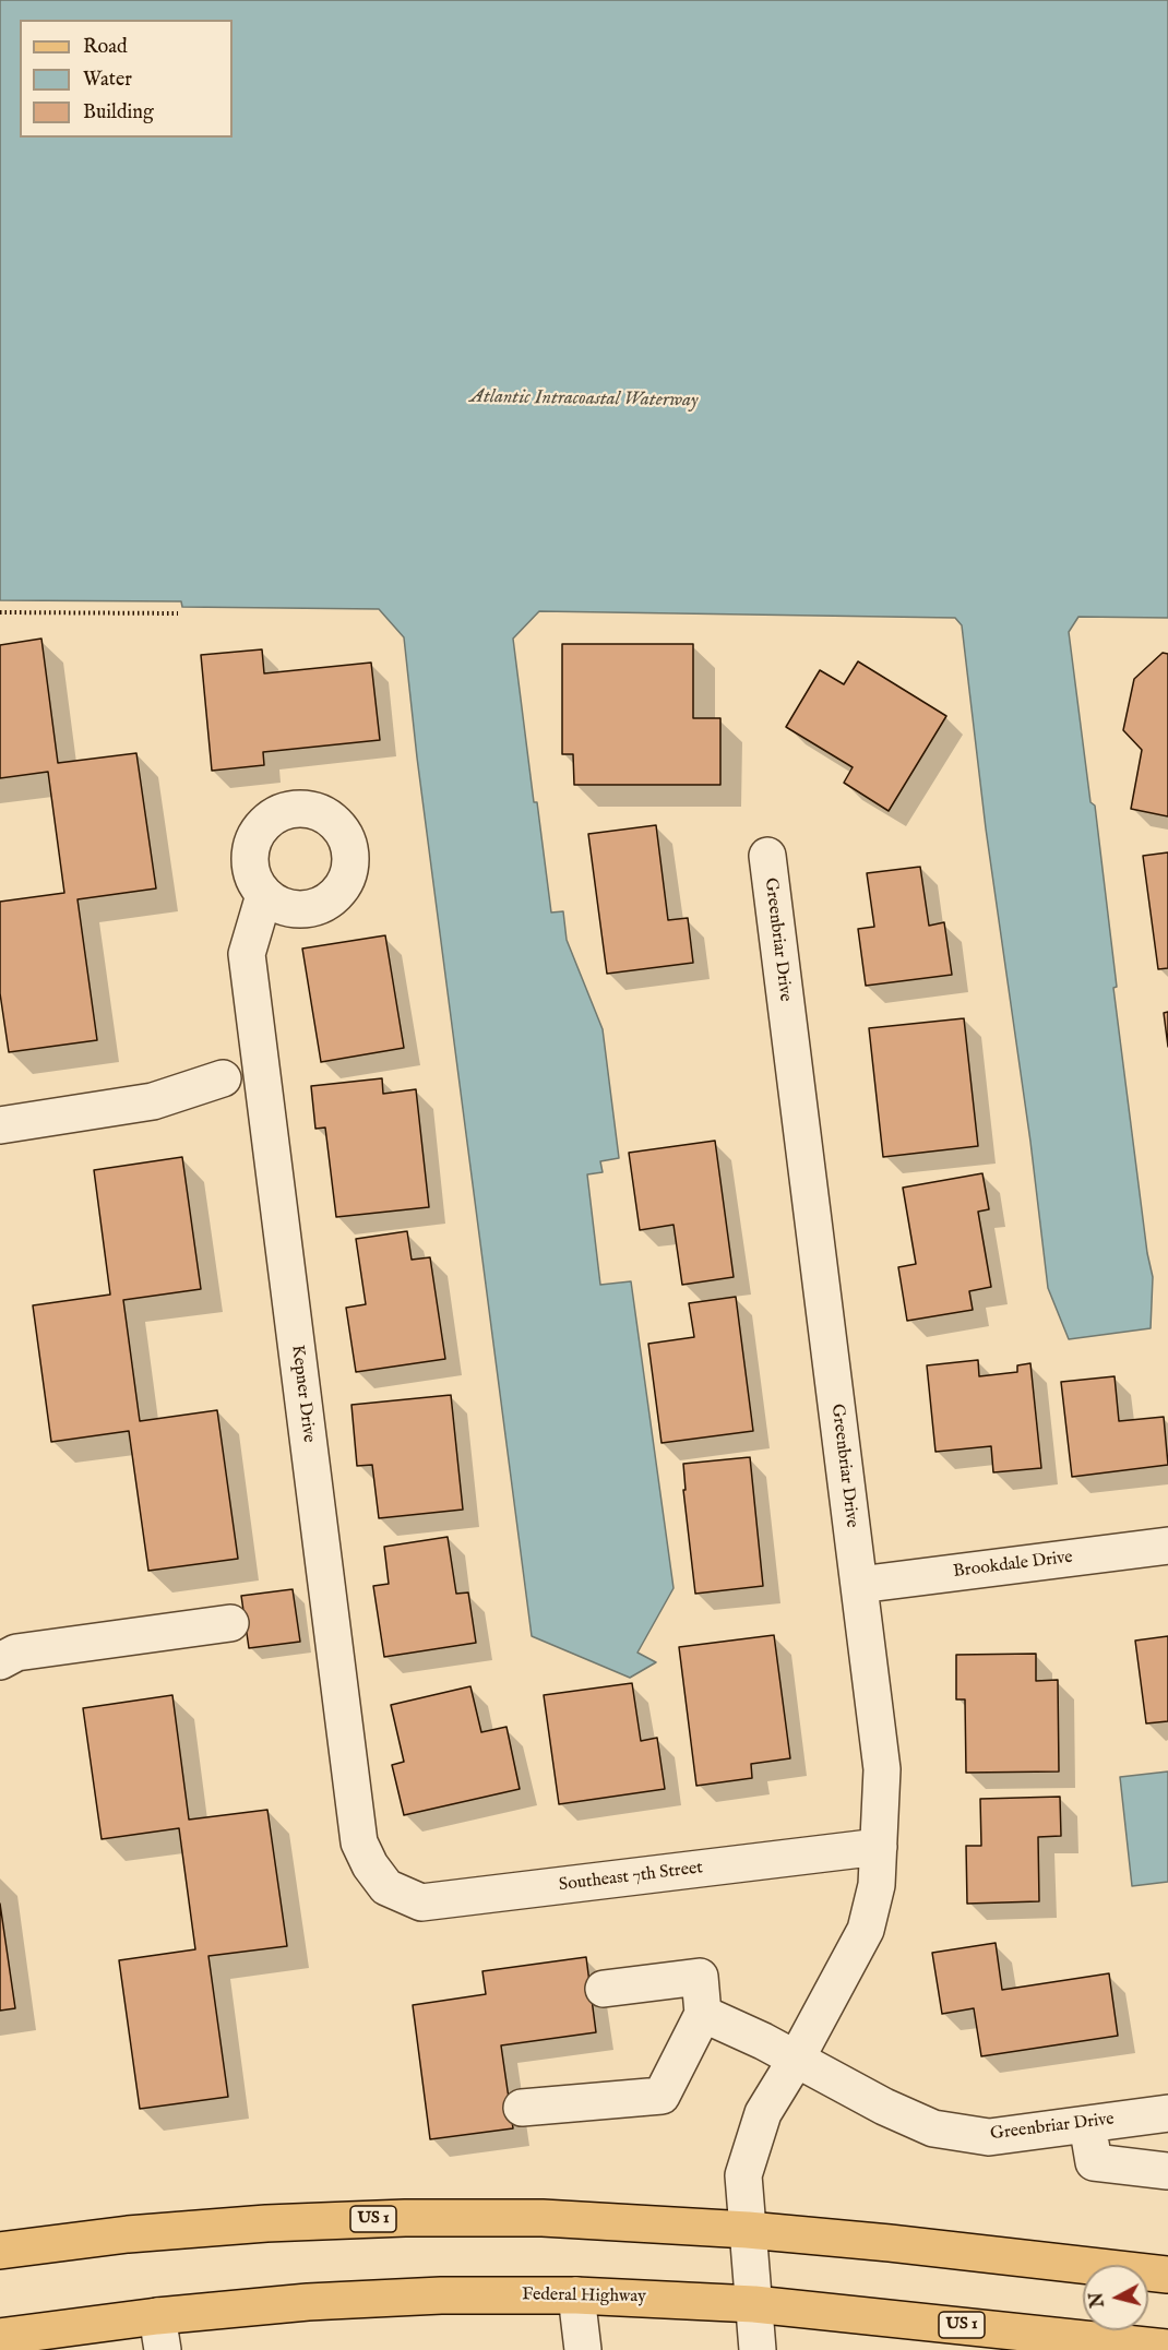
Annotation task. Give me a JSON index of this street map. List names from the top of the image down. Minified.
{"streets":{"main road":["US 1","Federal Highway"],"street":["Greenbriar Drive","Kepner Drive","Brookdale Drive","Southeast 7th Street"]},"crossings":[["Greenbriar Drive","Brookdale Drive"],["Greenbriar Drive","Southeast 7th Street"],["Greenbriar Drive","US 1"],["Greenbriar Drive","Federal Highway"],["Kepner Drive","Southeast 7th Street"]],"water":["Atlantic Intracoastal Waterway"],"legend":["Road","Water","Building"],"north":"left"}
